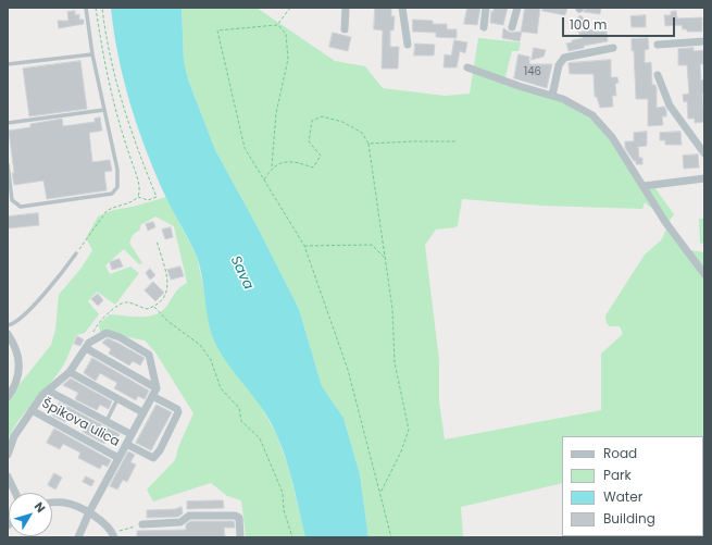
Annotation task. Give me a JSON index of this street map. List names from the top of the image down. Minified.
{"streets":{"street":["Špikova ulica"]},"water":["Sava"],"house_numbers":["146"],"legend":["Road","Park","Water","Building"],"scale_bar":"100 m","north":"top right"}
